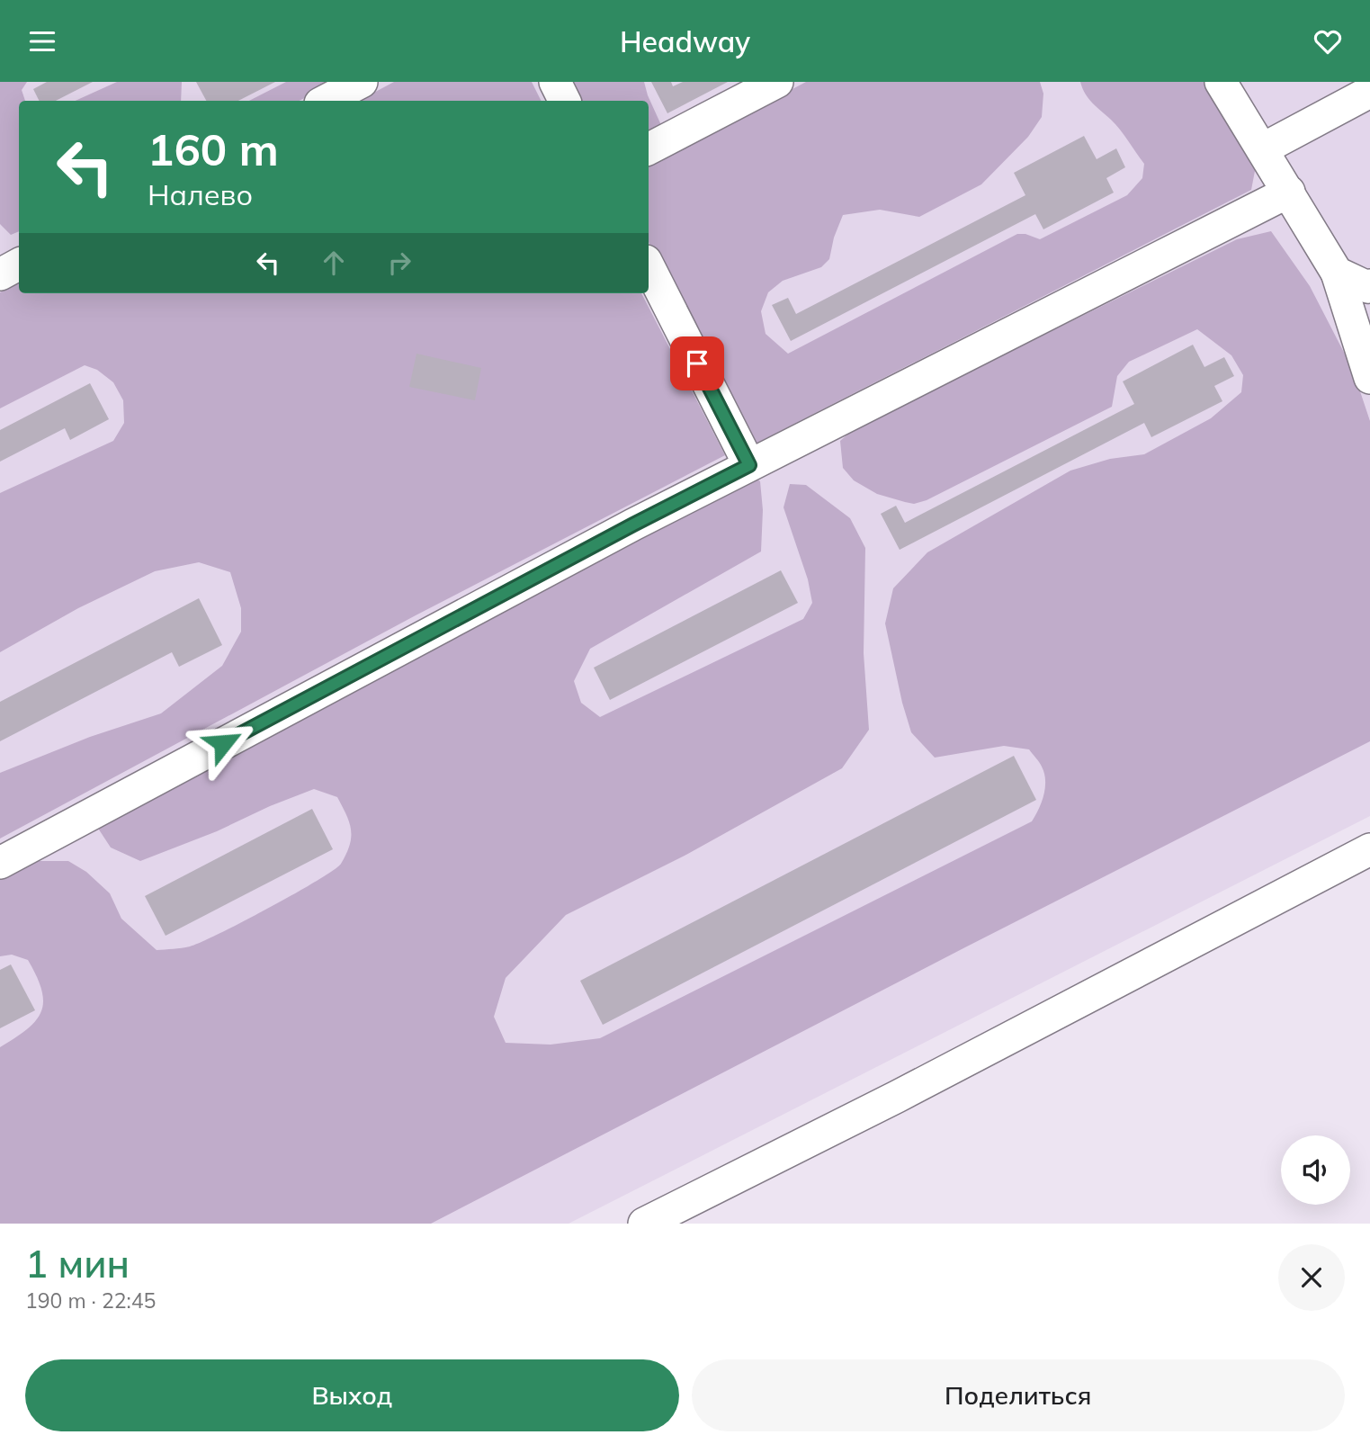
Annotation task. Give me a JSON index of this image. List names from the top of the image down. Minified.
{"page":{"header":"Headway","turn":["160 m","Налево"],"heading":["1 мин","190 m · 22:45"],"buttons":["Выход","Поделиться"]}}
